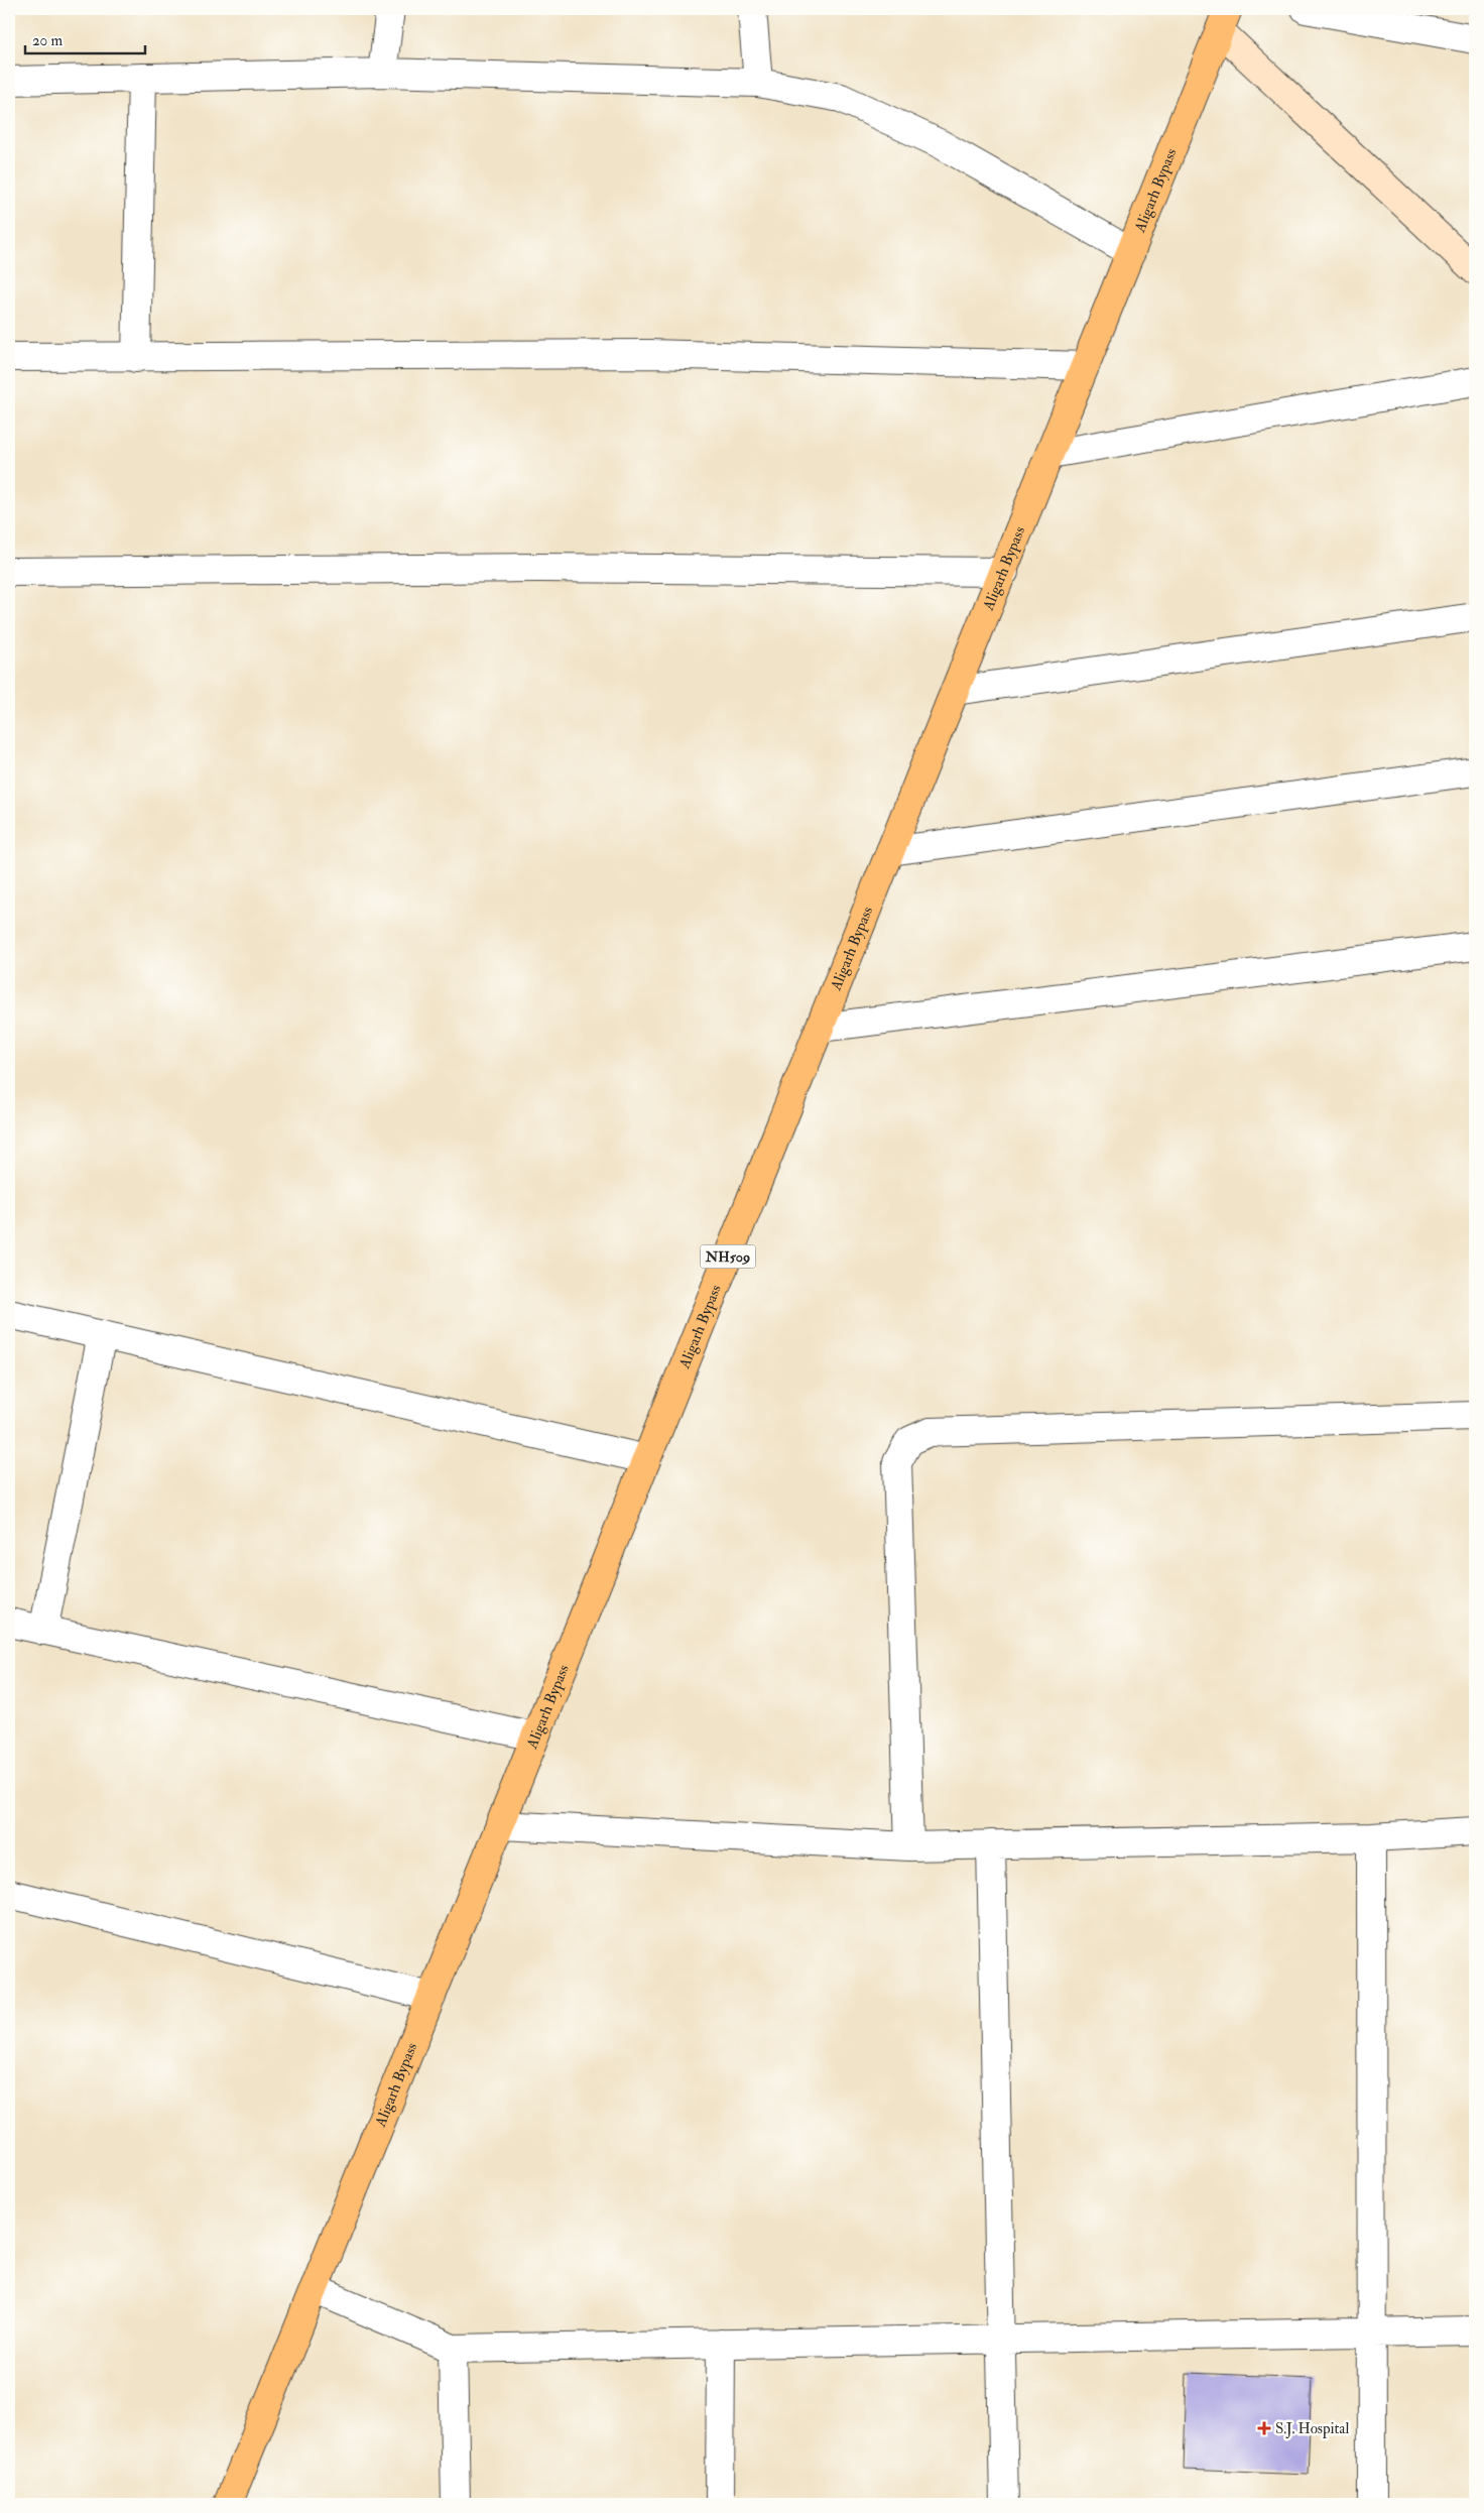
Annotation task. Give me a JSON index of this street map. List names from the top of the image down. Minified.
{"streets":{"highway":["Aligarh Bypass","NH509"]},"places":{"health":["S.J. Hospital"]},"scale_bar":"20 m"}
